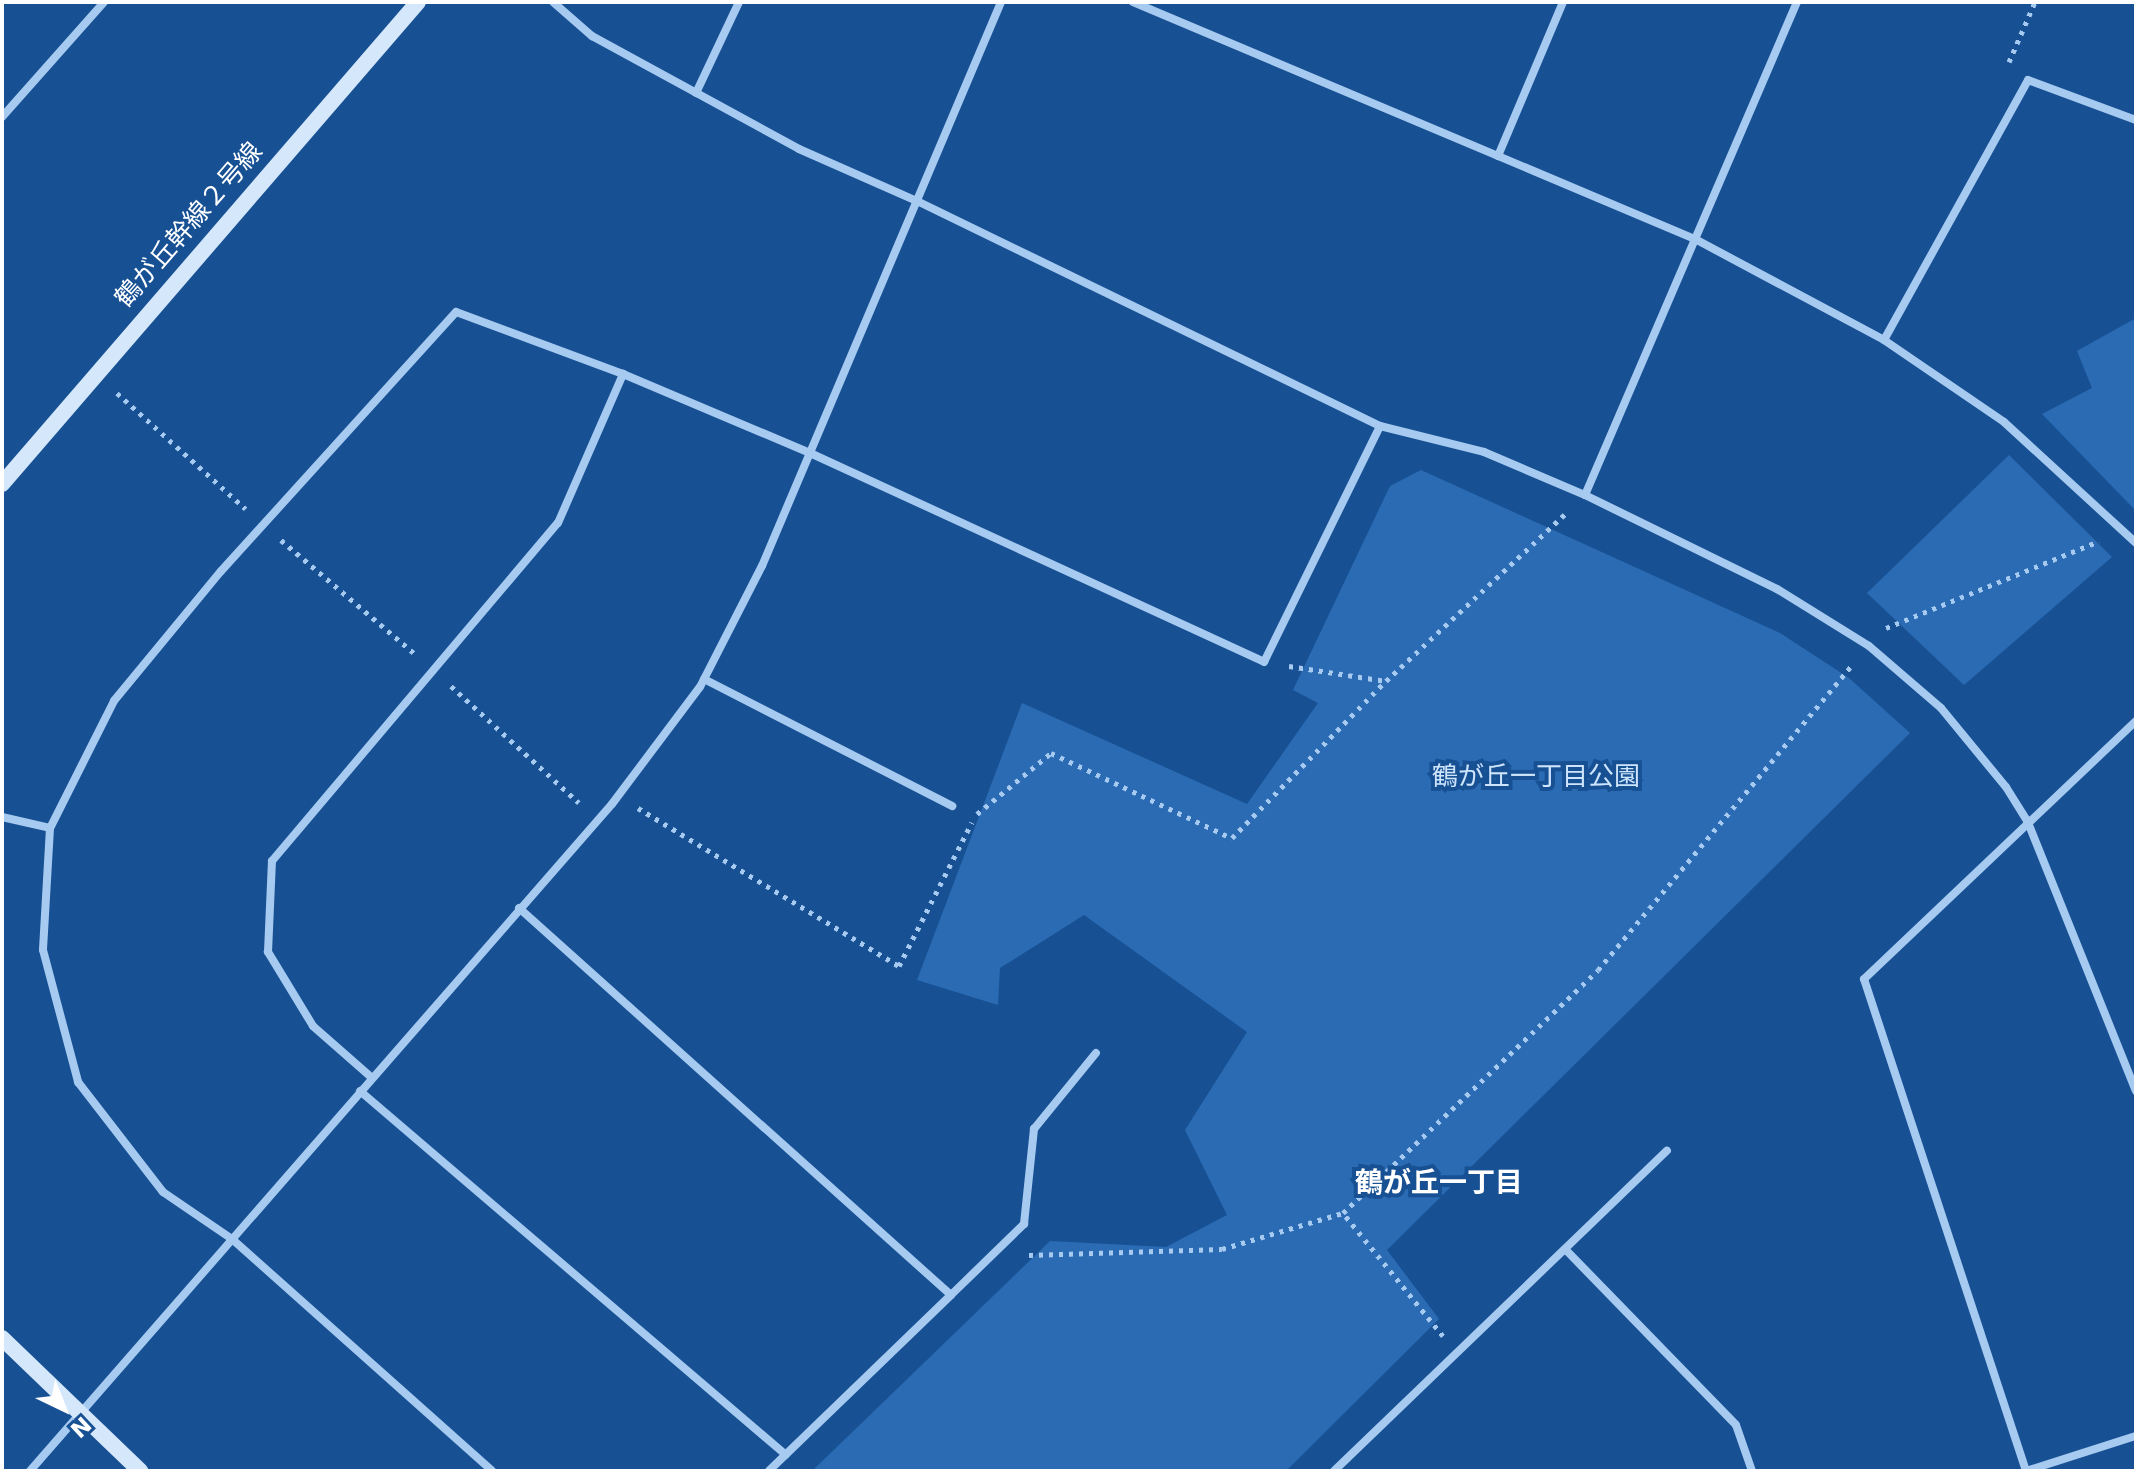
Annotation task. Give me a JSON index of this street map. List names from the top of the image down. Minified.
{"streets":{"street":["鶴が丘幹線２号線"]},"districts":["鶴が丘一丁目"],"parks":["鶴が丘一丁目公園"],"north":"bottom right"}
